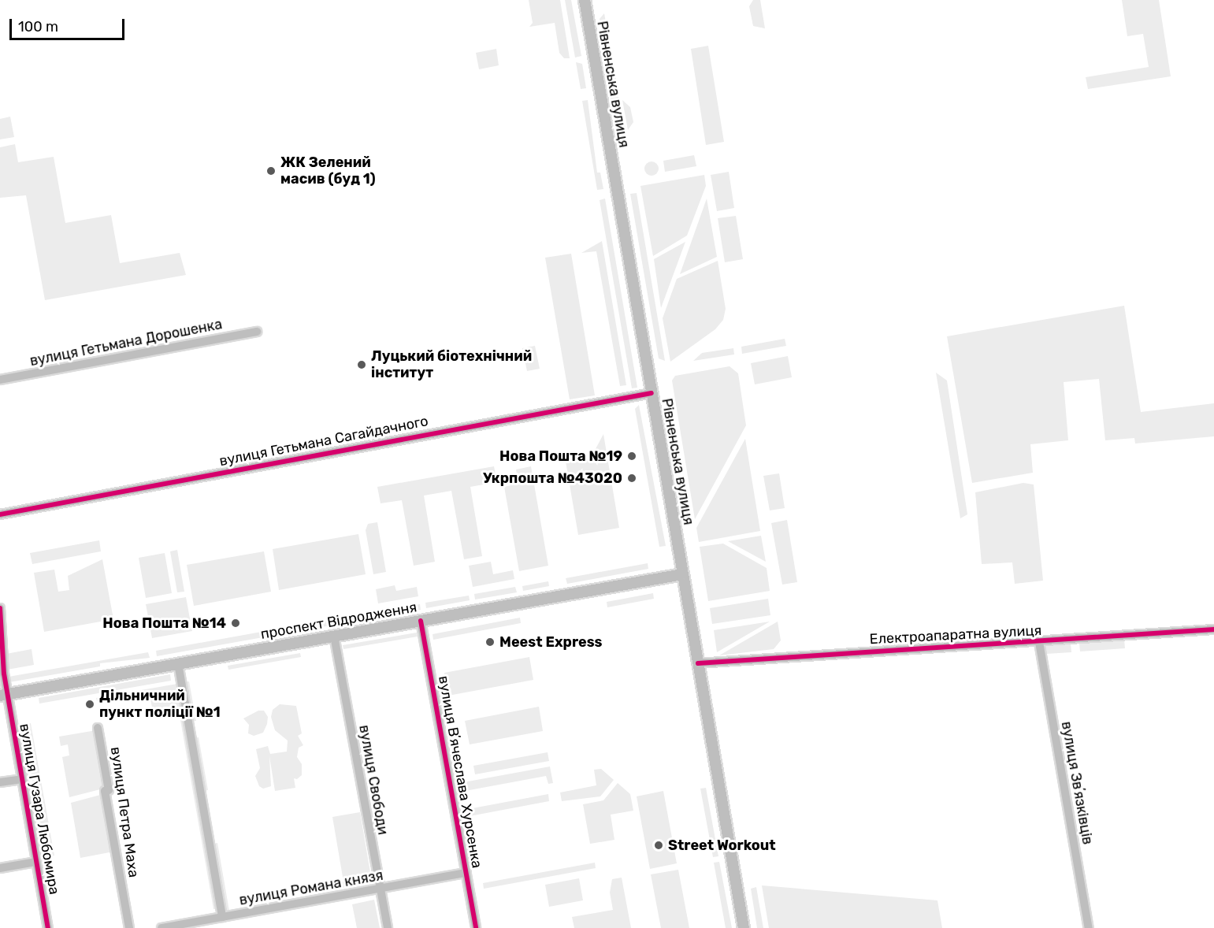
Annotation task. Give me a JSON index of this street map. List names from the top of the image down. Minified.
{"streets":{"main road":["Рівненська вулиця","проспект Відродження"],"street":["вулиця Гетьмана Дорошенка","вулиця Гетьмана Сагайдачного","Електроапаратна вулиця","вулиця Вʼячеслава Хурсенка","вулиця Свободи","вулиця Звʼязківців","вулиця Гузара Любомира","вулиця Петра Маха","вулиця Романа князя"]},"crossings":[["Рівненська вулиця","вулиця Гетьмана Сагайдачного"],["Рівненська вулиця","проспект Відродження"],["Рівненська вулиця","Електроапаратна вулиця"],["проспект Відродження","вулиця Вʼячеслава Хурсенка"],["проспект Відродження","вулиця Свободи"],["проспект Відродження","вулиця Гузара Любомира"],["Електроапаратна вулиця","вулиця Звʼязківців"],["вулиця Вʼячеслава Хурсенка","вулиця Романа князя"],["вулиця Свободи","вулиця Романа князя"]],"places":["ЖК Зелений масив (буд 1)","Луцький біотехнічний інститут","Нова Пошта №19","Укрпошта №43020","Нова Пошта №14","Meest Express","Дільничний пункт поліції №1","Street Workout"],"scale_bar":"100 m"}
